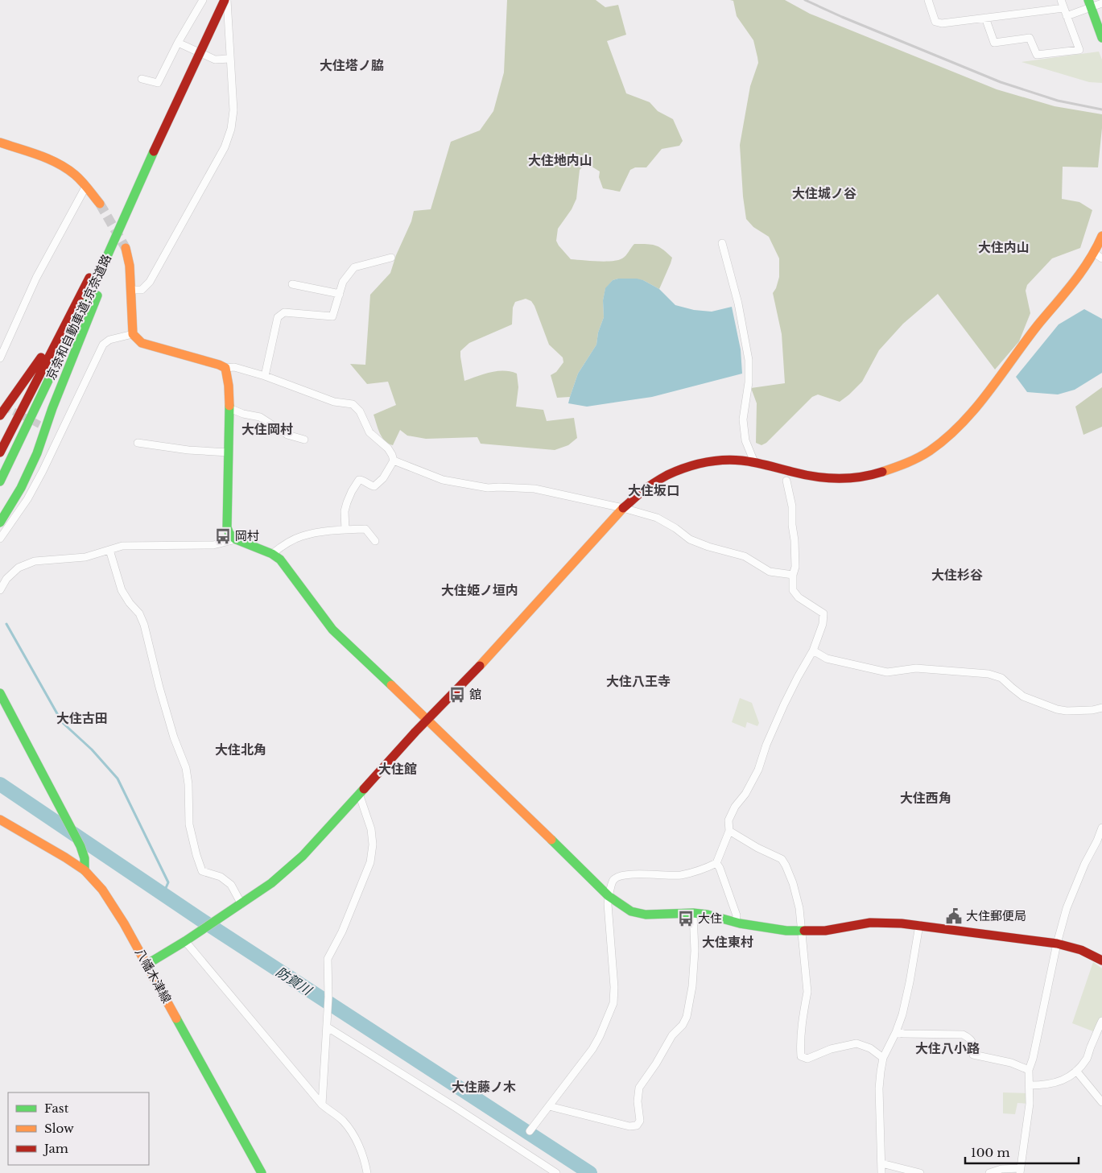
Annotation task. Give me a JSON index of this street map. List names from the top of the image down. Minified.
{"streets":{"main road":["京奈和自動車道;京奈道路","八幡木津線"]},"districts":["大住塔ノ脇","大住地内山","大住城ノ谷","大住内山","大住岡村","大住坂口","大住杉谷","大住姫ノ垣内","大住八王寺","大住古田","大住北角","大住館","大住西角","大住東村","大住八小路","大住藤ノ木"],"water":["防賀川"],"places":{"bus stop":["岡村","舘","大住"],"public building":["大住郵便局"]},"legend":["Fast","Slow","Jam"],"scale_bar":"100 m"}
